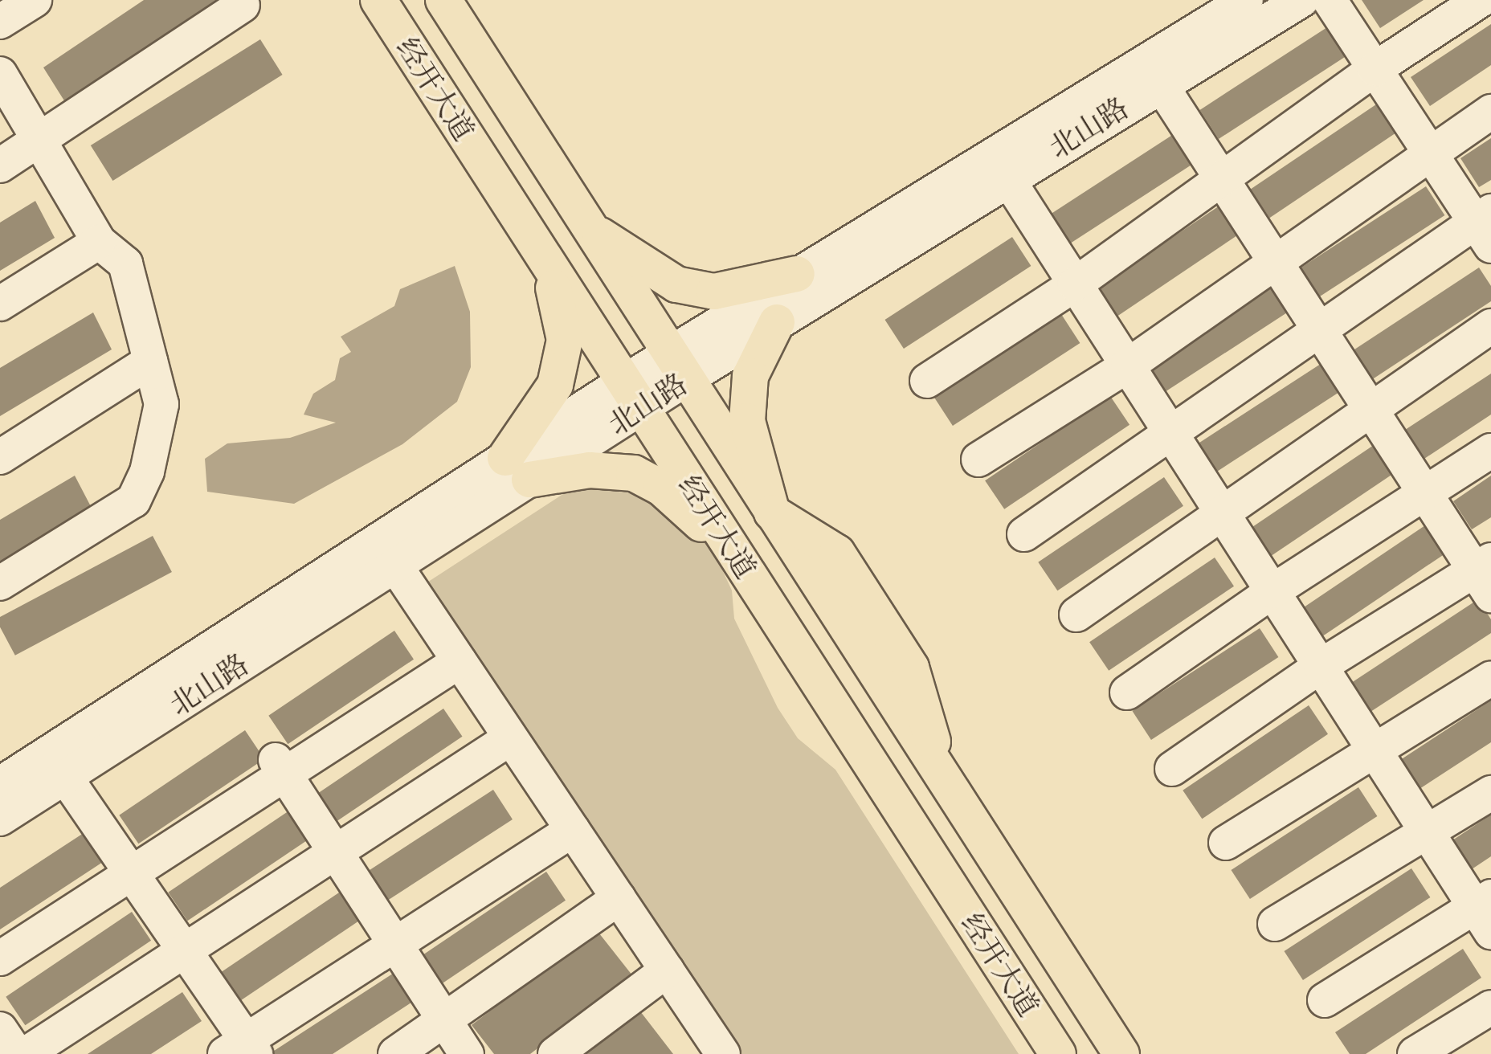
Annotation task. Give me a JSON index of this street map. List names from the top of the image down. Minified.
{"streets":{"main road":["经开大道"],"street":["北山路"]},"crossings":[["经开大道","北山路"]]}
